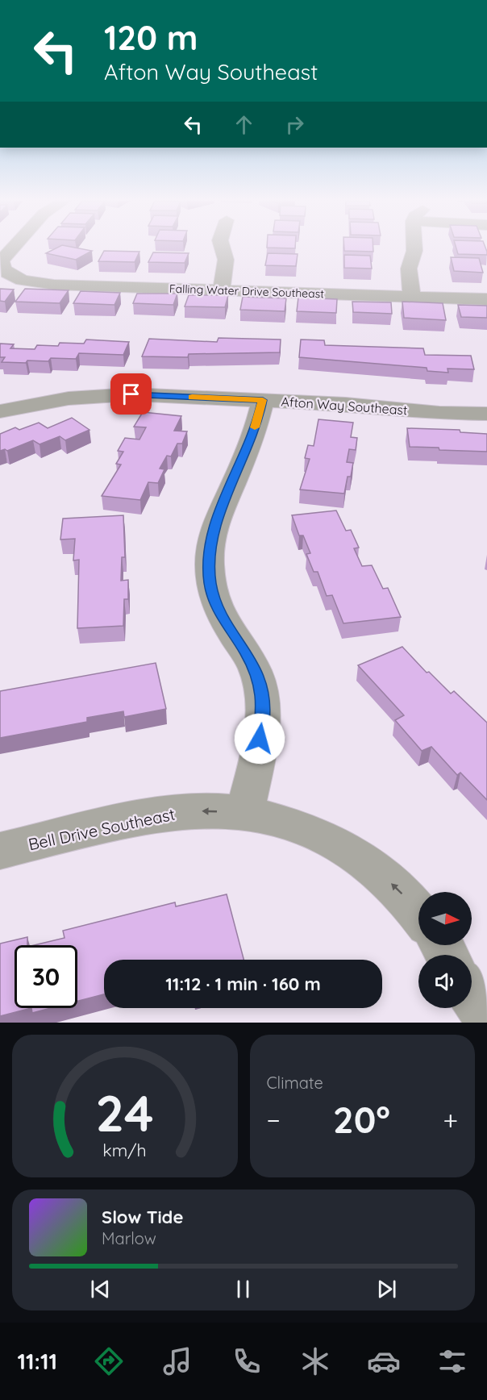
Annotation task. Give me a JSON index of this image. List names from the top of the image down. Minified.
{"streets":{"street":["Falling Water Drive Southeast","Afton Way Southeast","Bell Drive Southeast"]},"one_way":["Bell Drive Southeast"],"north":"right","page":{"turn":["120 m","Afton Way Southeast"],"limit":"30","trip":"11:12 · 1 min · 160 m","tile":"Climate","heat":["−","20°","+"],"song":["Slow Tide","Marlow"],"tabs":"11:11","gauge":["24","km/h"]}}
